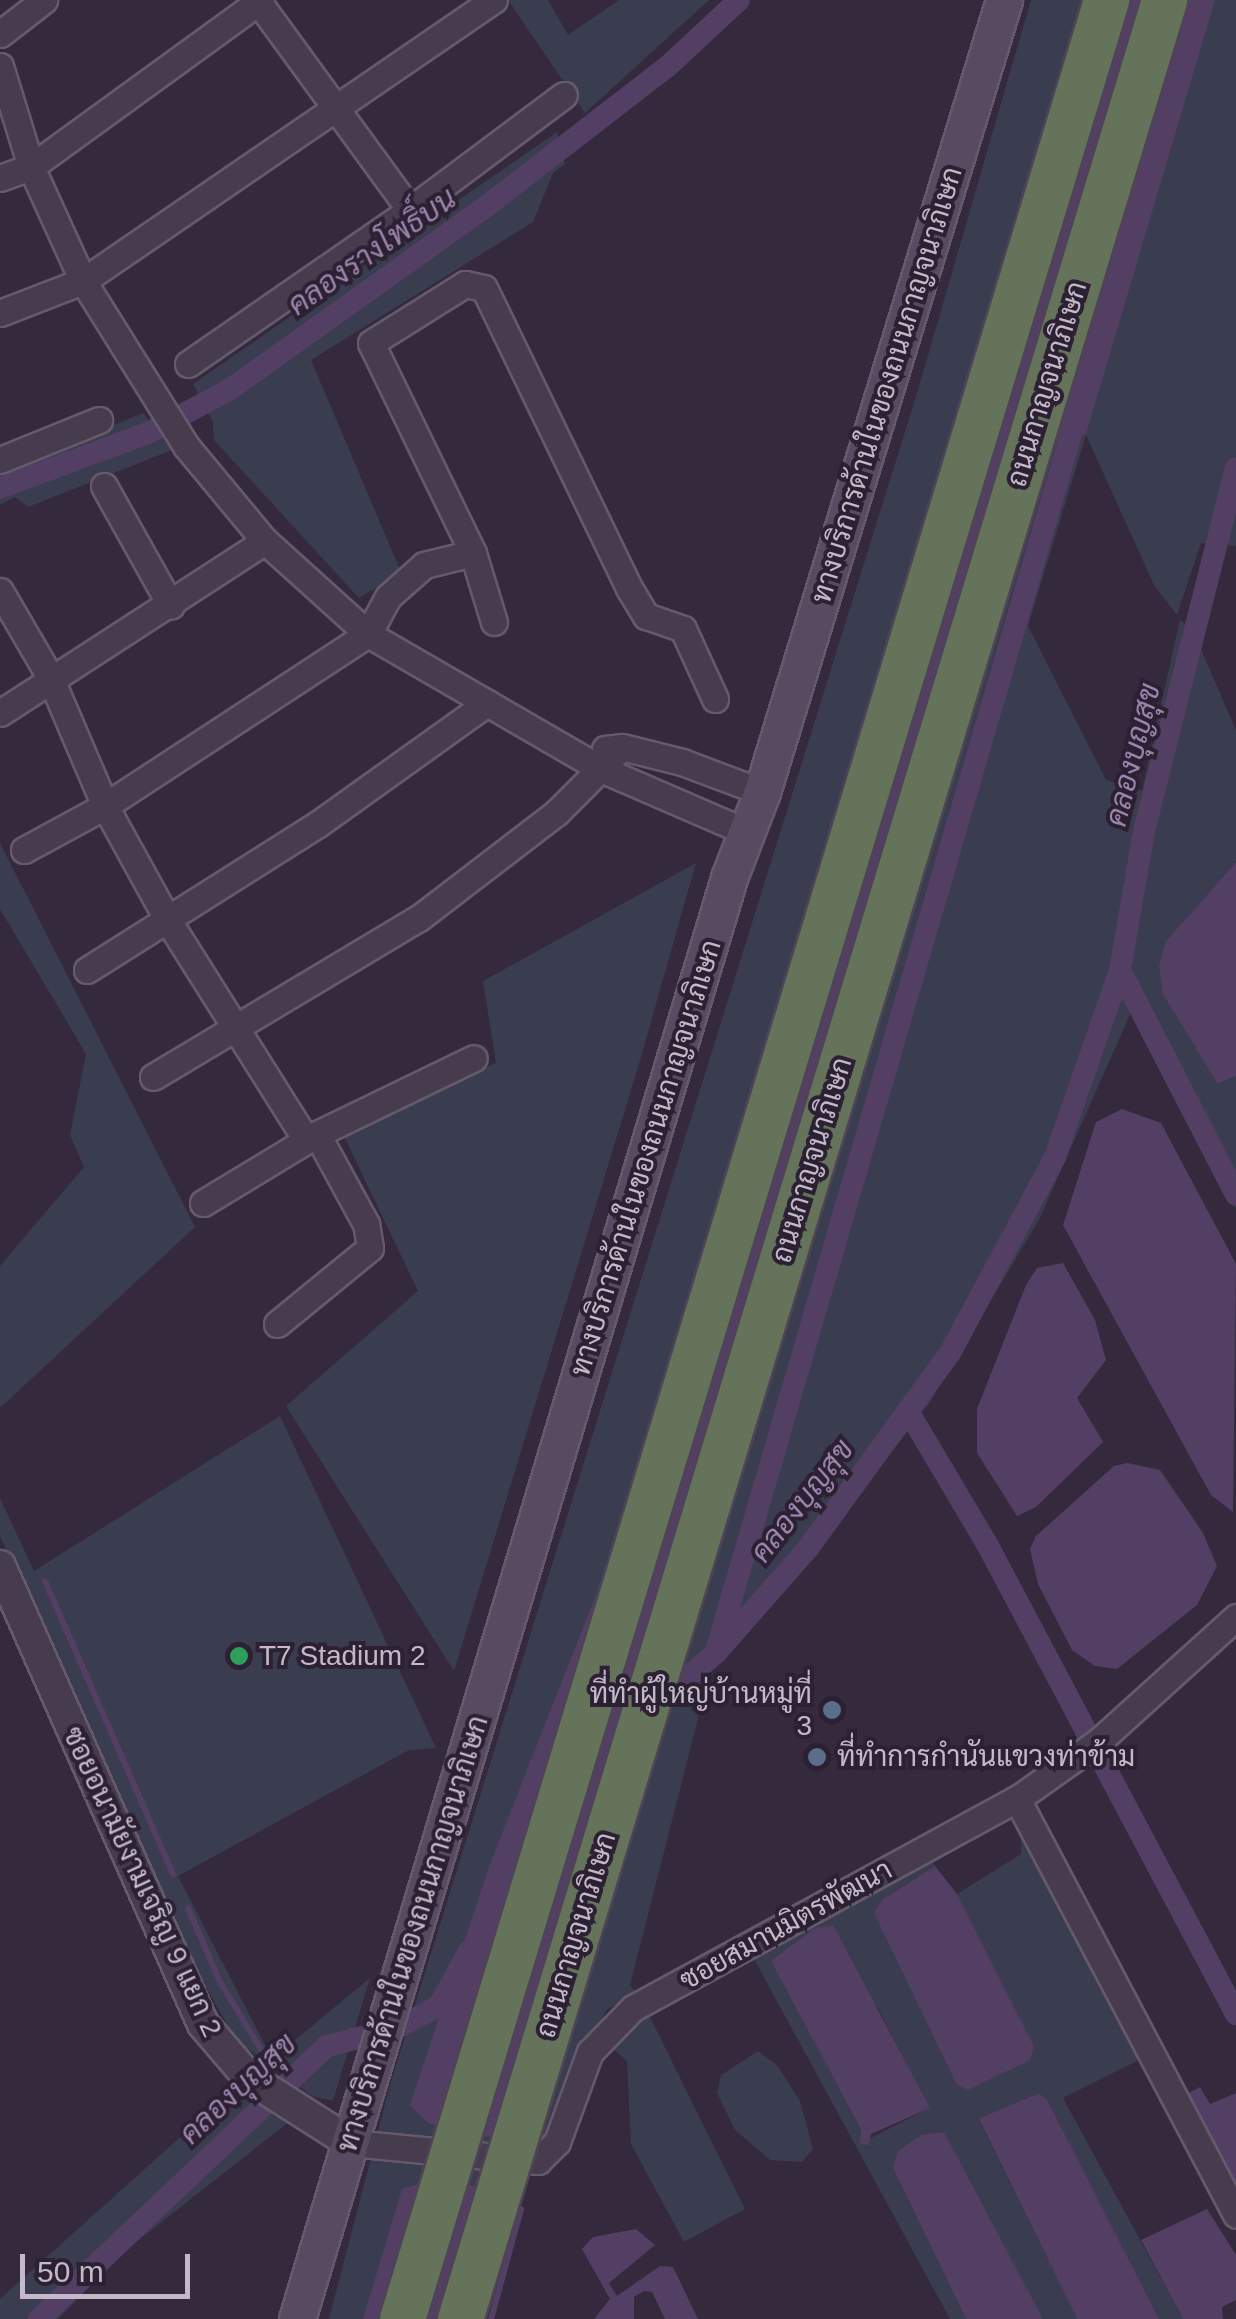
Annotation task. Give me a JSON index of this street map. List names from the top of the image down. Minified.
{"streets":{"highway":["ถนนกาญจนาภิเษก"],"main road":["ทางบริการด้านในของถนนกาญจนาภิเษก"],"street":["ซอยอนามัยงามเจริญ 9 แยก 2","ซอยสมานมิตรพัฒนา"]},"crossings":[["ทางบริการด้านในของถนนกาญจนาภิเษก","ซอยอนามัยงามเจริญ 9 แยก 2"],["ทางบริการด้านในของถนนกาญจนาภิเษก","ซอยสมานมิตรพัฒนา"],["ซอยอนามัยงามเจริญ 9 แยก 2","ซอยสมานมิตรพัฒนา"]],"water":["คลองรางโพธิ์บน","คลองบุญสุข"],"places":["T7 Stadium 2","ที่ทำผู้ใหญ่บ้านหมู่ที่ 3","ที่ทำการกำนันแขวงท่าข้าม"],"scale_bar":"50 m"}
